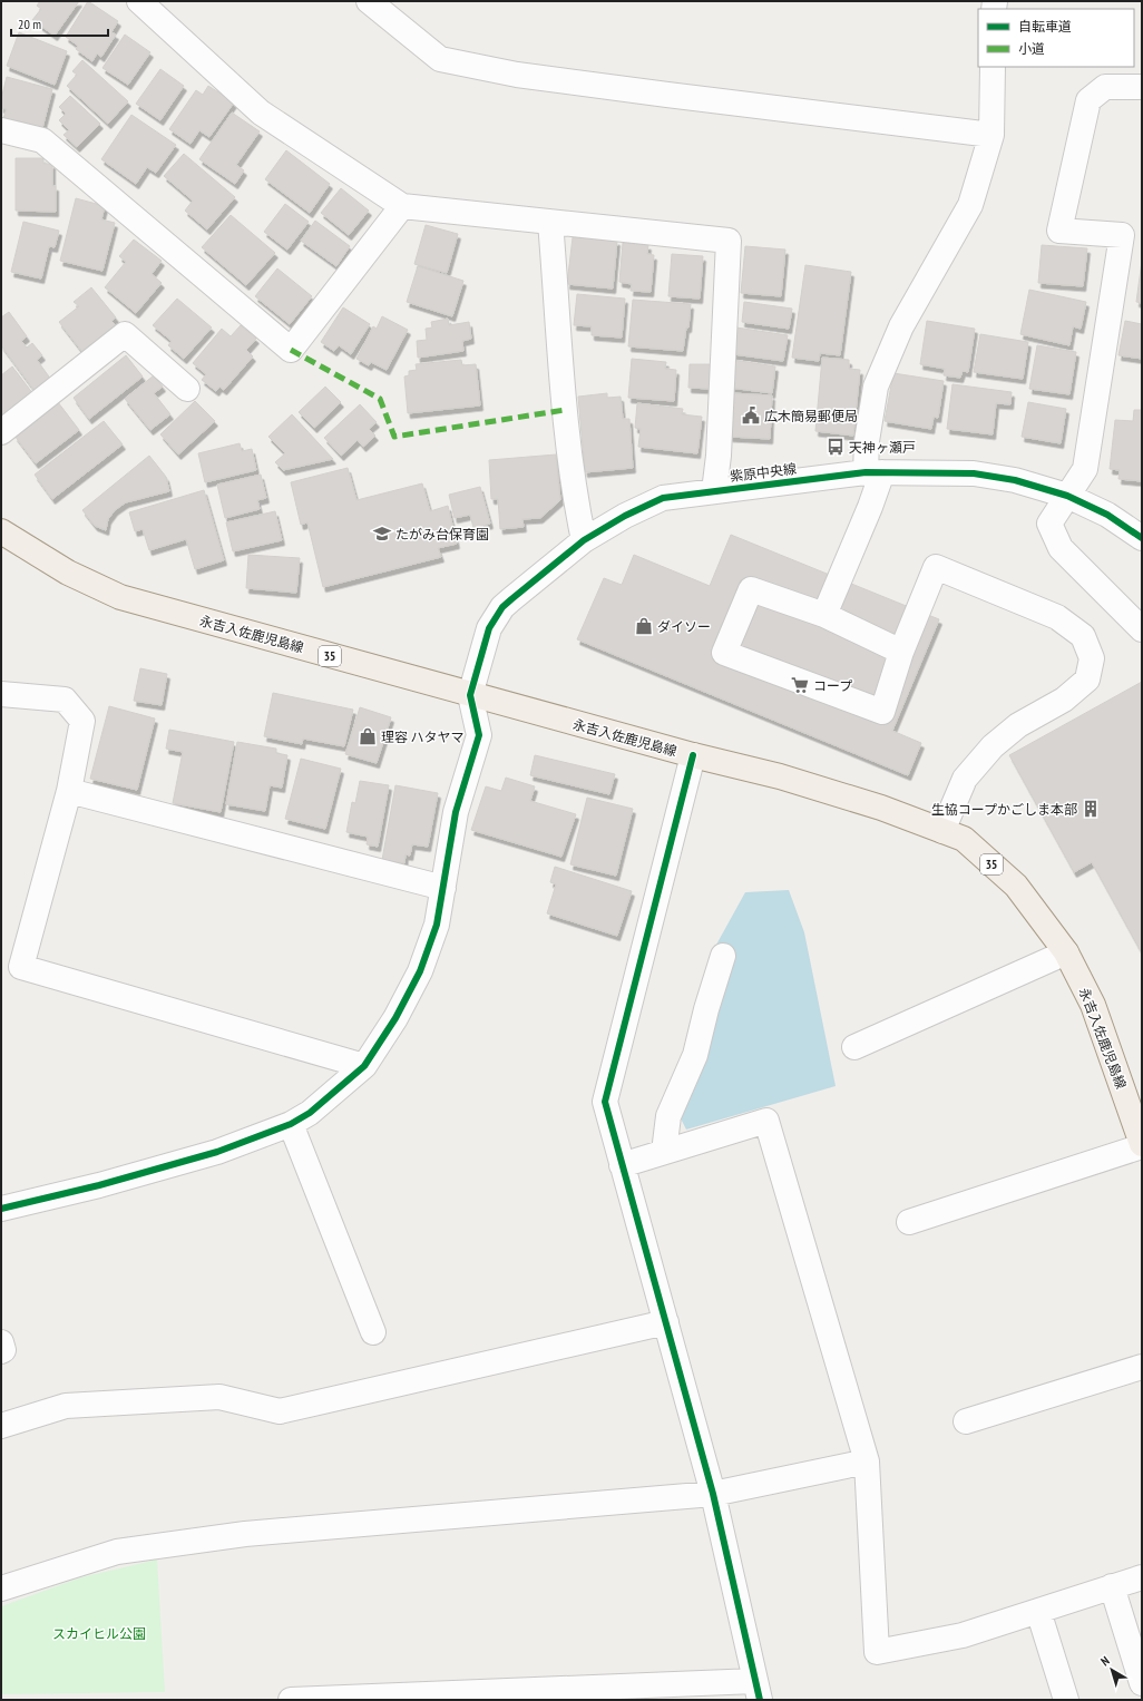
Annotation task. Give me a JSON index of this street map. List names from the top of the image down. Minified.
{"streets":{"main road":["永吉入佐鹿児島線","35"],"street":["紫原中央線"]},"crossings":[["紫原中央線","永吉入佐鹿児島線"]],"parks":["スカイヒル公園"],"places":{"public building":["広木簡易郵便局"],"bus stop":["天神ヶ瀬戸"],"school or university":["たがみ台保育園"],"shop":["ダイソー","理容 ハタヤマ"],"supermarket":["コープ"],"building":["生協コープかごしま本部"]},"legend":["自転車道","小道"],"scale_bar":"20 m","north":"top left"}
